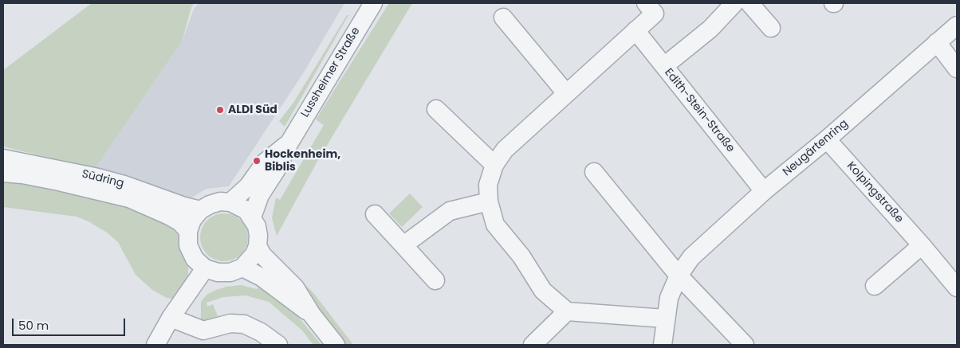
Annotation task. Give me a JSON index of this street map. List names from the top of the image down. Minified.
{"streets":{"street":["Lussheimer Straße","Edith-Stein-Straße","Neugärtenring","Südring","Kolpingstraße"]},"crossings":[["Lussheimer Straße","Südring"],["Edith-Stein-Straße","Neugärtenring"],["Neugärtenring","Kolpingstraße"]],"places":["ALDI Süd","Hockenheim, Biblis"],"scale_bar":"50 m"}
